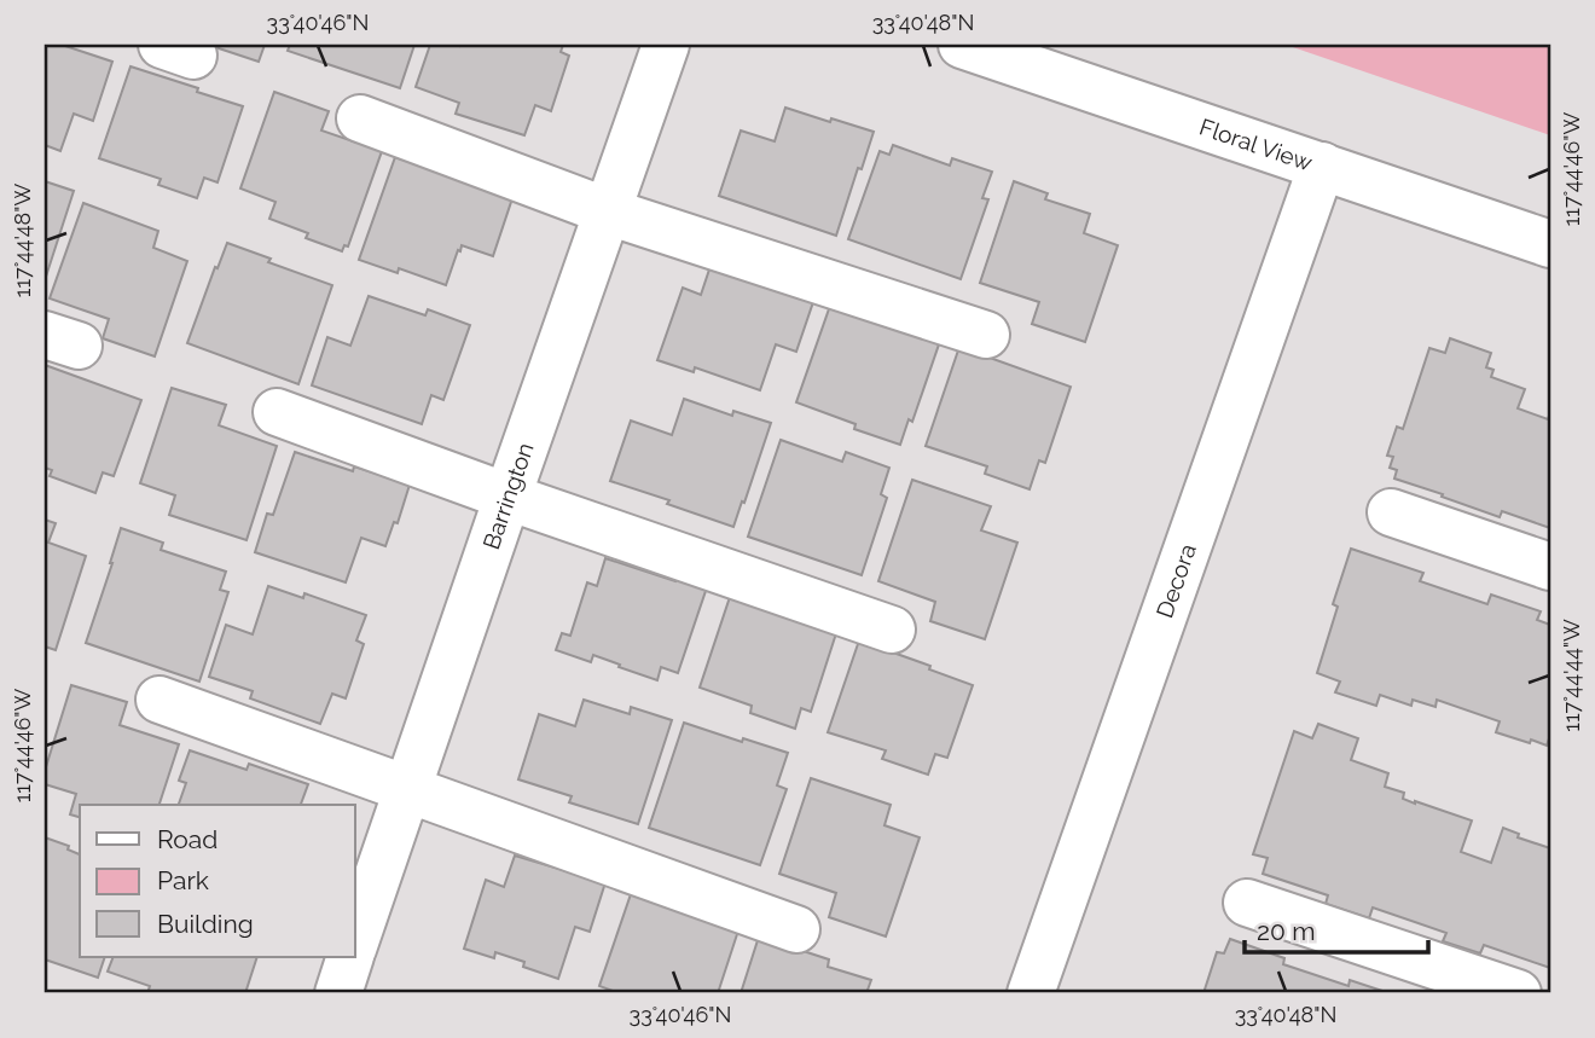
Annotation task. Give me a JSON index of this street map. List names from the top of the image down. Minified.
{"streets":{"street":["Floral View","Barrington","Decora"]},"crossings":[["Floral View","Decora"]],"legend":["Road","Park","Building"],"scale_bar":"20 m","coordinates":["33°40'46\"N","33°40'48\"N","117°44'46\"W","117°44'48\"W","117°44'44\"W"]}
